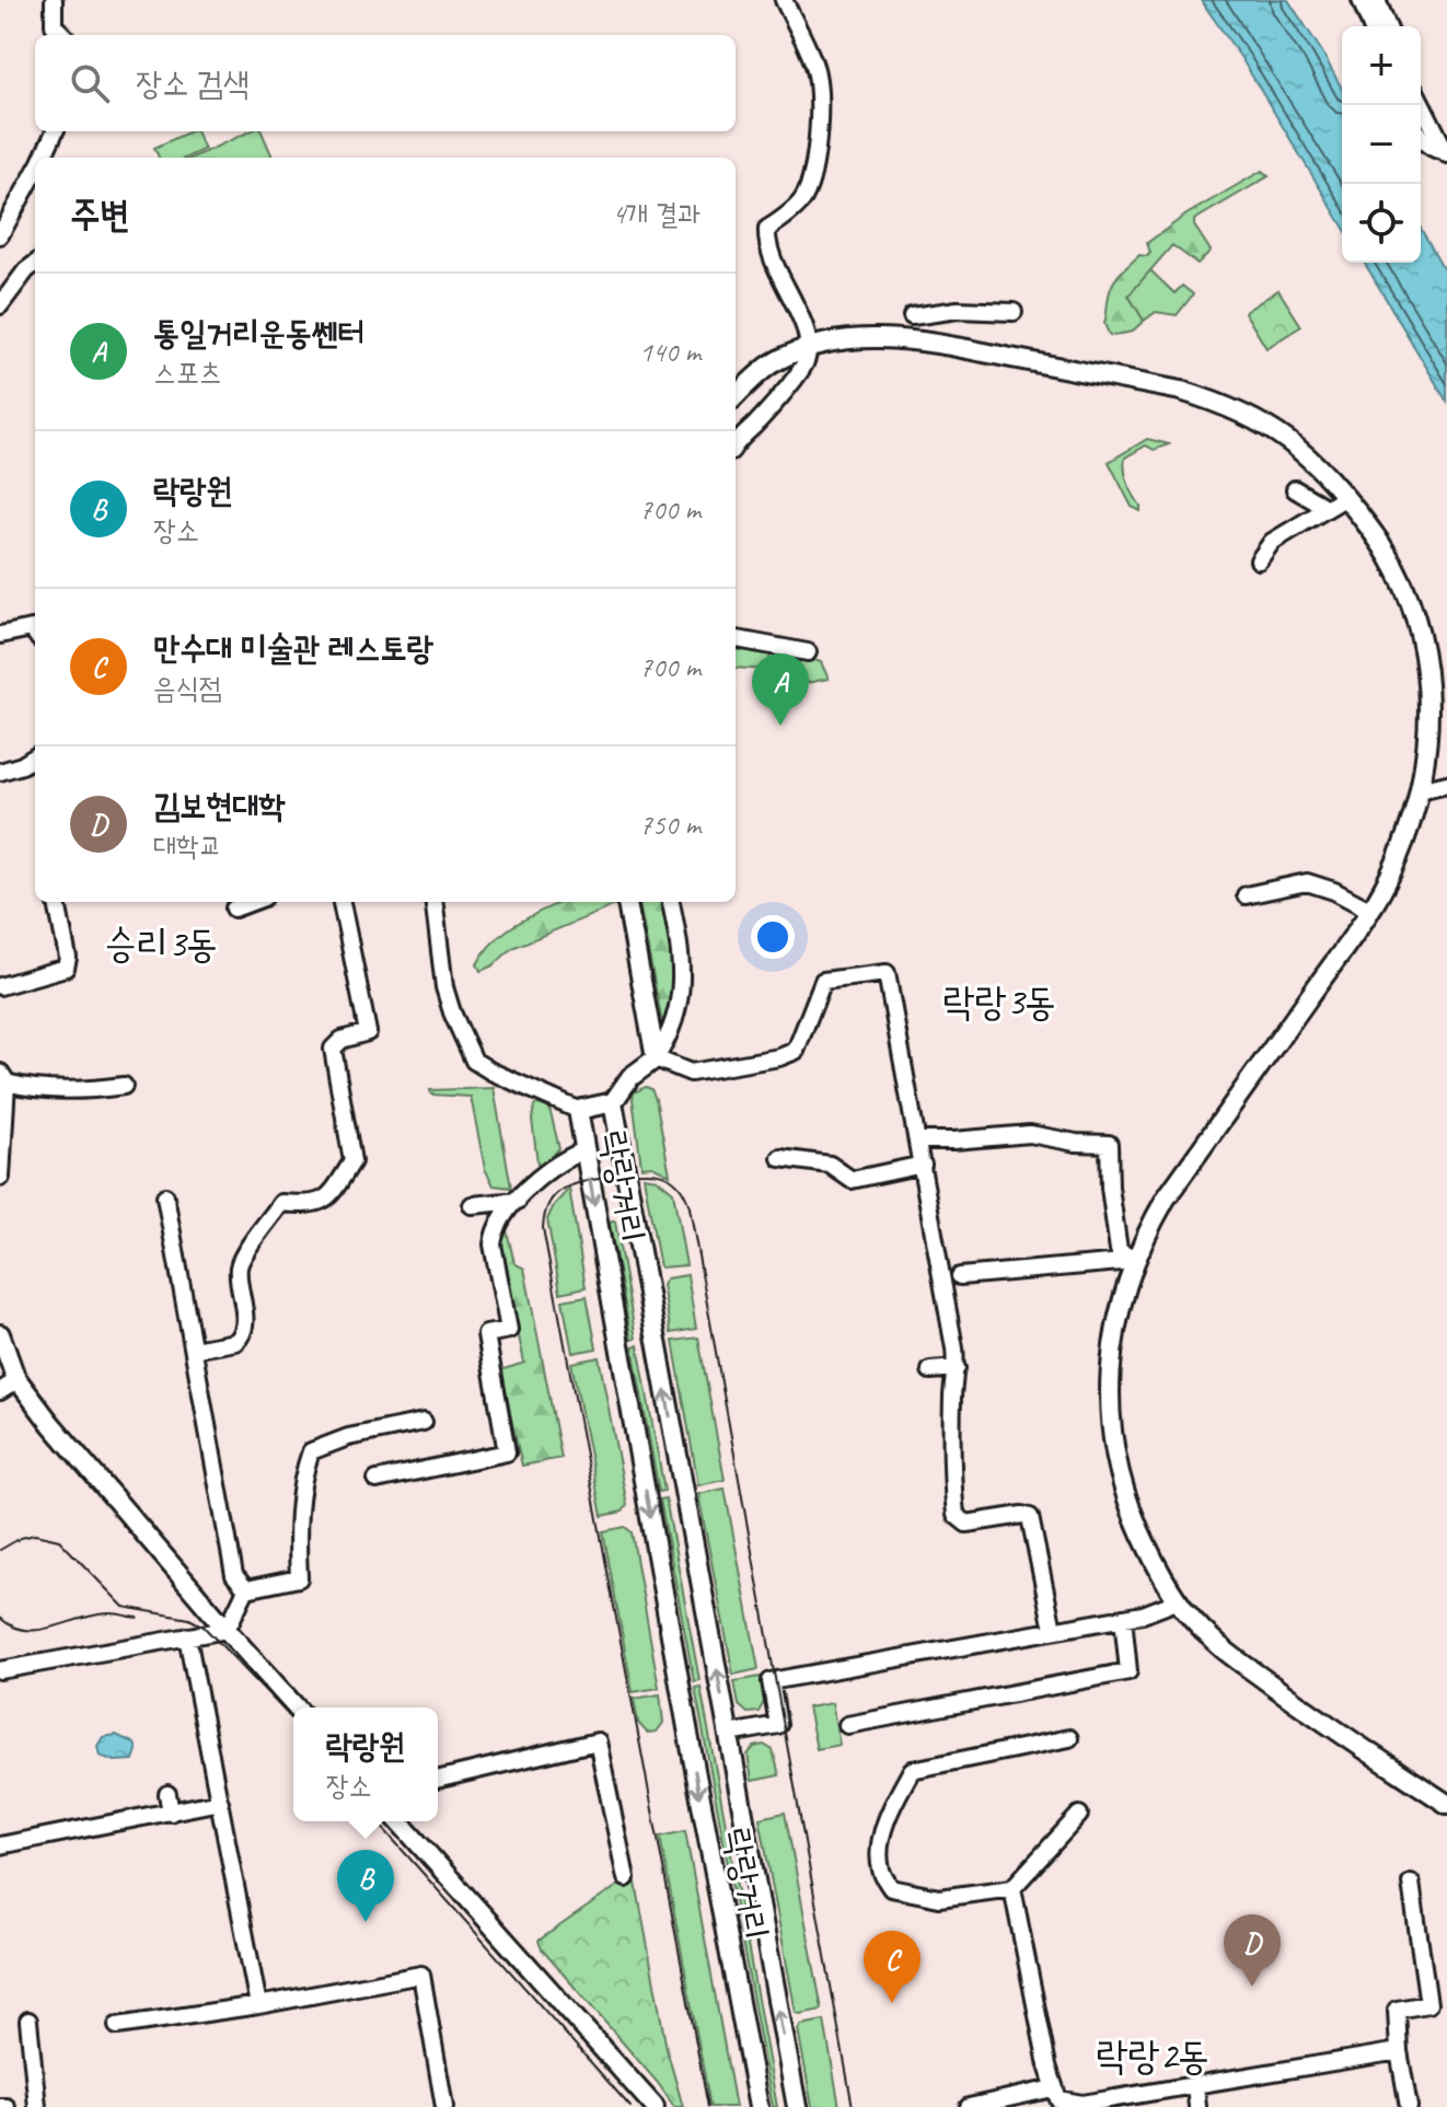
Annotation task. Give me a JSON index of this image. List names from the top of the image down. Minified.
{"streets":{"main road":["락랑거리"]},"districts":["승리3동","락랑3동","락랑2동"],"page":{"map_buttons":["+","−"],"search":"장소 검색","heading":["주변","4개 결과"],"list":[{"mark":"A","name":"통일거리운동쎈터","note":"스포츠","value":"140 m"},{"mark":"B","name":"락랑원","note":"장소","value":"700 m"},{"mark":"C","name":"만수대 미술관 레스토랑","note":"음식점","value":"700 m"},{"mark":"D","name":"김보현대학","note":"대학교","value":"750 m"}],"pins":["A","B","D","C"],"popup":["락랑원","장소"]}}
